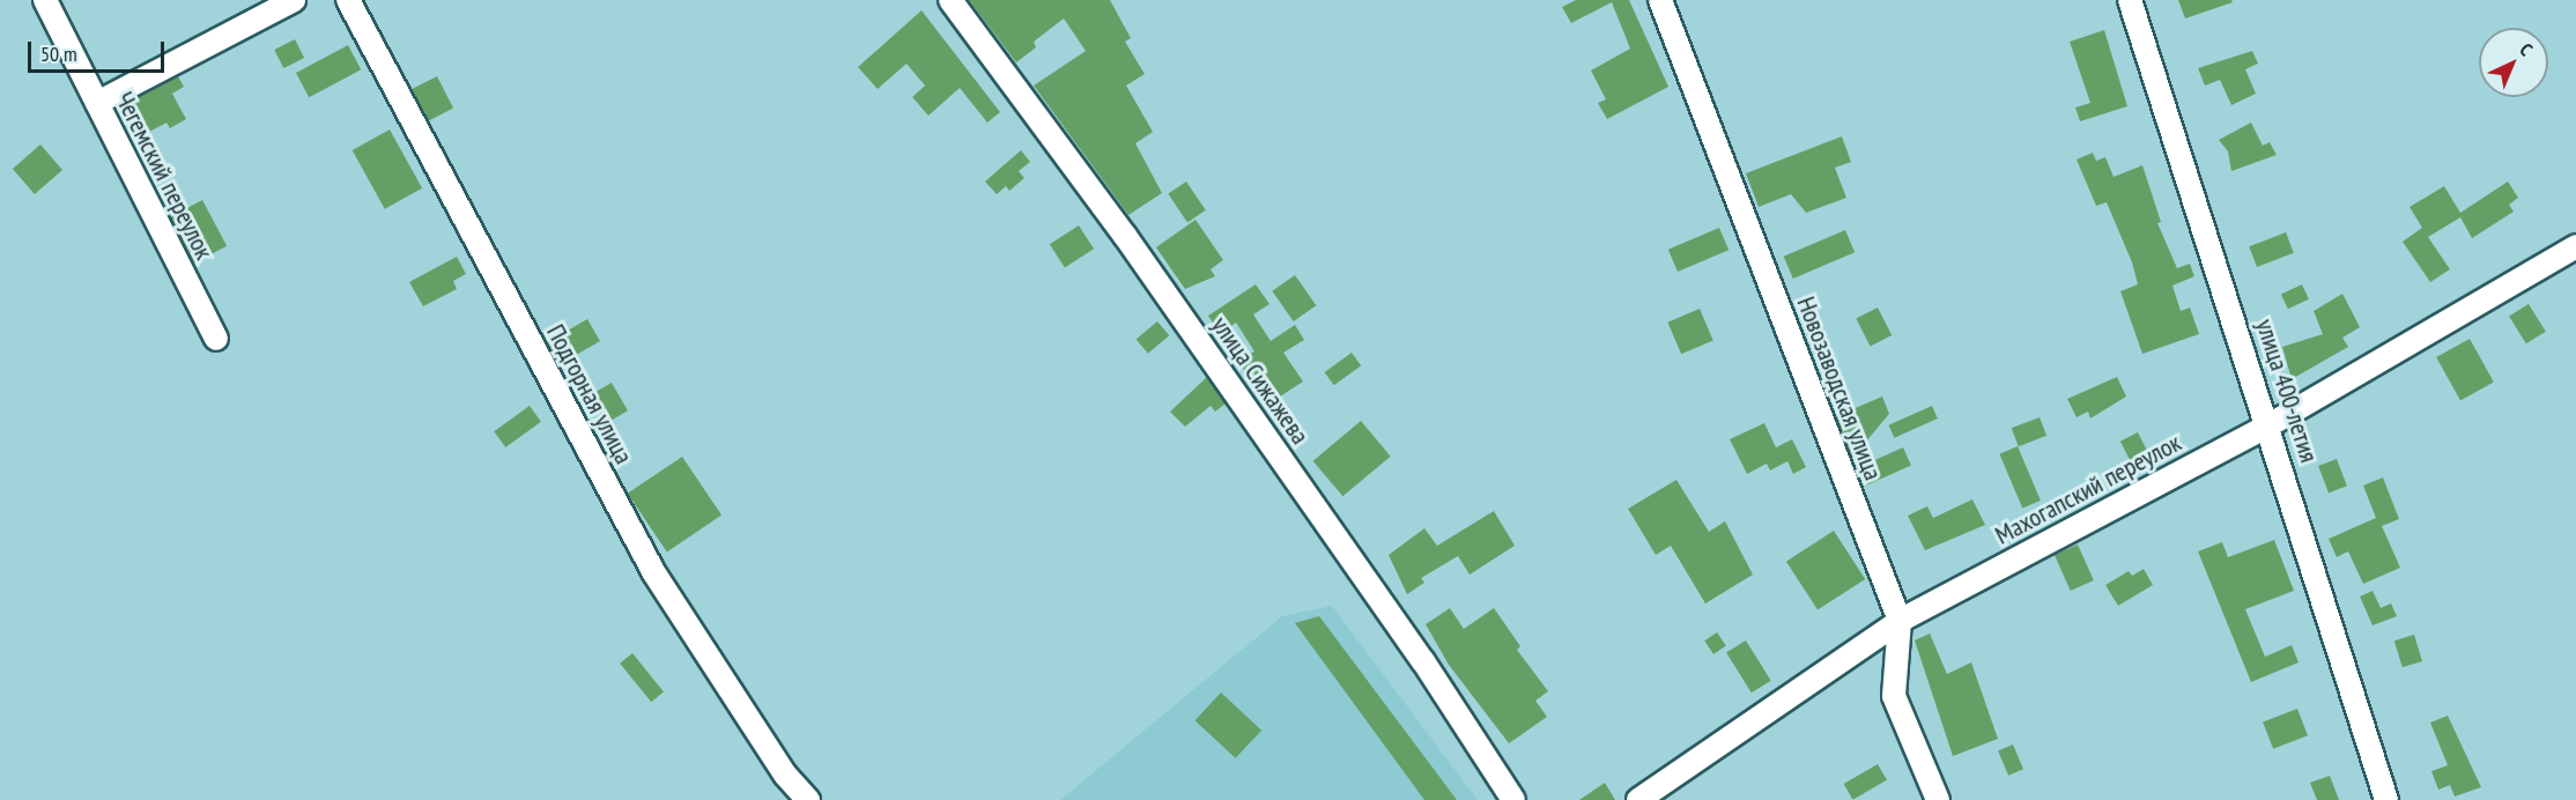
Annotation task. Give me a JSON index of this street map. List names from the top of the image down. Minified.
{"streets":{"street":["Чегемский переулок","улица Сижажева","Новозаводская улица","улица 400-летия","Подгорная улица","Махогапский переулок"]},"crossings":[["Новозаводская улица","Махогапский переулок"],["улица 400-летия","Махогапский переулок"]],"scale_bar":"50 m","north":"top right"}
